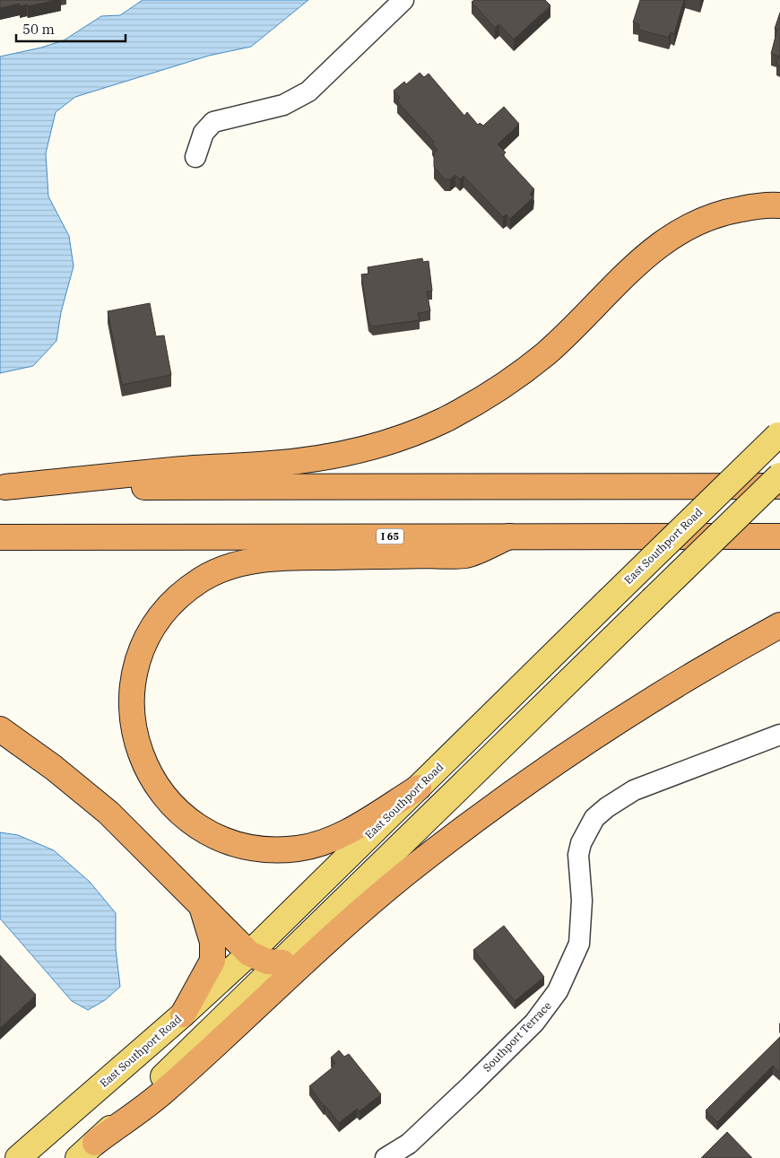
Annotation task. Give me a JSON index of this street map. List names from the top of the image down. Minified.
{"streets":{"highway":["I 65"],"main road":["East Southport Road"],"street":["Southport Terrace"]},"scale_bar":"50 m"}
